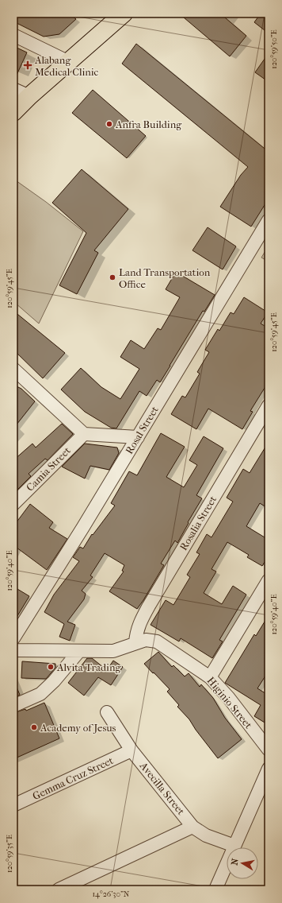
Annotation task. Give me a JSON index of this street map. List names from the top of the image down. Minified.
{"streets":{"street":["Rosal Street","Camia Street","Rosalia Street","Higinio Street","Gemma Cruz Street","Avecilla Street"]},"crossings":[["Rosalia Street","Higinio Street"],["Gemma Cruz Street","Avecilla Street"]],"places":{"health":["Alabang Medical Clinic"],"other":["Anfra Building","Land Transportation Office","Alvita Trading","Academy of Jesus"]},"north":"left","coordinates":["120°59'50\"E","120°59'45\"E","120°59'40\"E","120°59'35\"E","14°26'30\"N"]}
